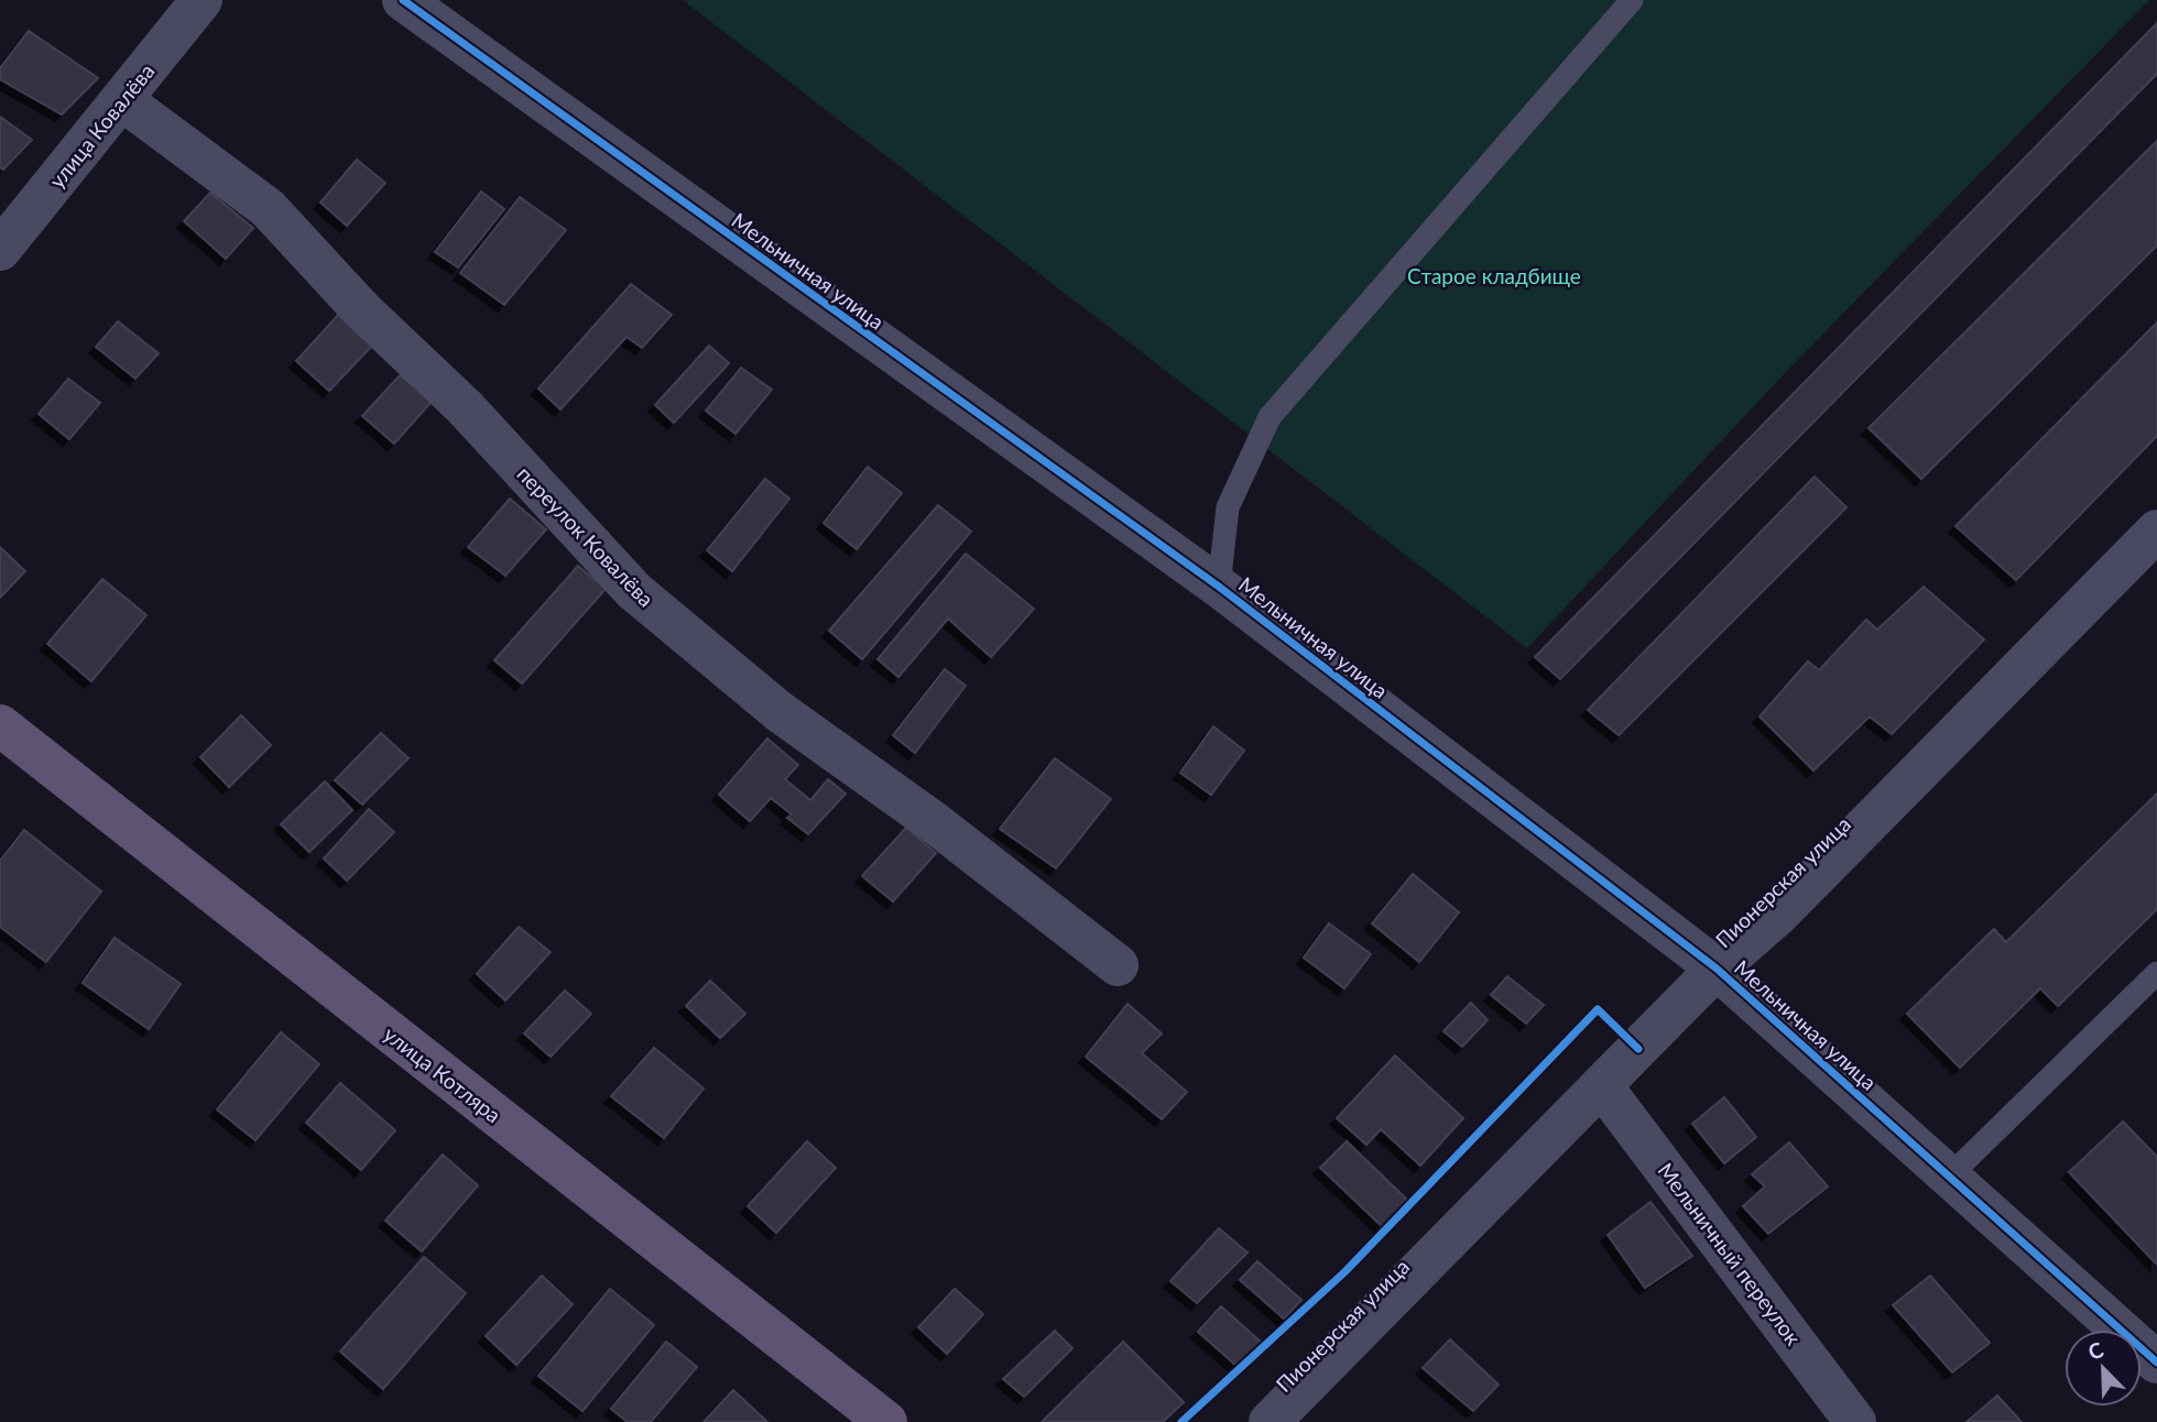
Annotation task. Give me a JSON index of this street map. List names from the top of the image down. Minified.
{"streets":{"main road":["улица Котляра"],"street":["улица Ковалёва","Мельничная улица","переулок Ковалёва","Пионерская улица","Мельничный переулок"]},"crossings":[["улица Ковалёва","переулок Ковалёва"],["Мельничная улица","Пионерская улица"],["Пионерская улица","Мельничный переулок"]],"parks":["Старое кладбище"],"north":"top left"}
